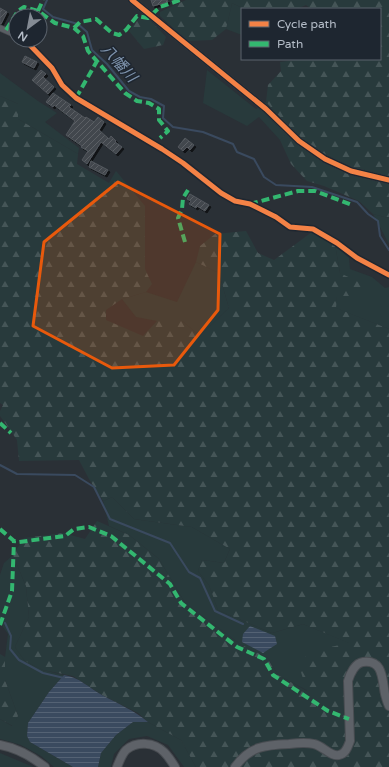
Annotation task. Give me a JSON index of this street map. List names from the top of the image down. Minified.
{"water":["八幡川"],"legend":["Cycle path","Path"],"north":"bottom left"}
